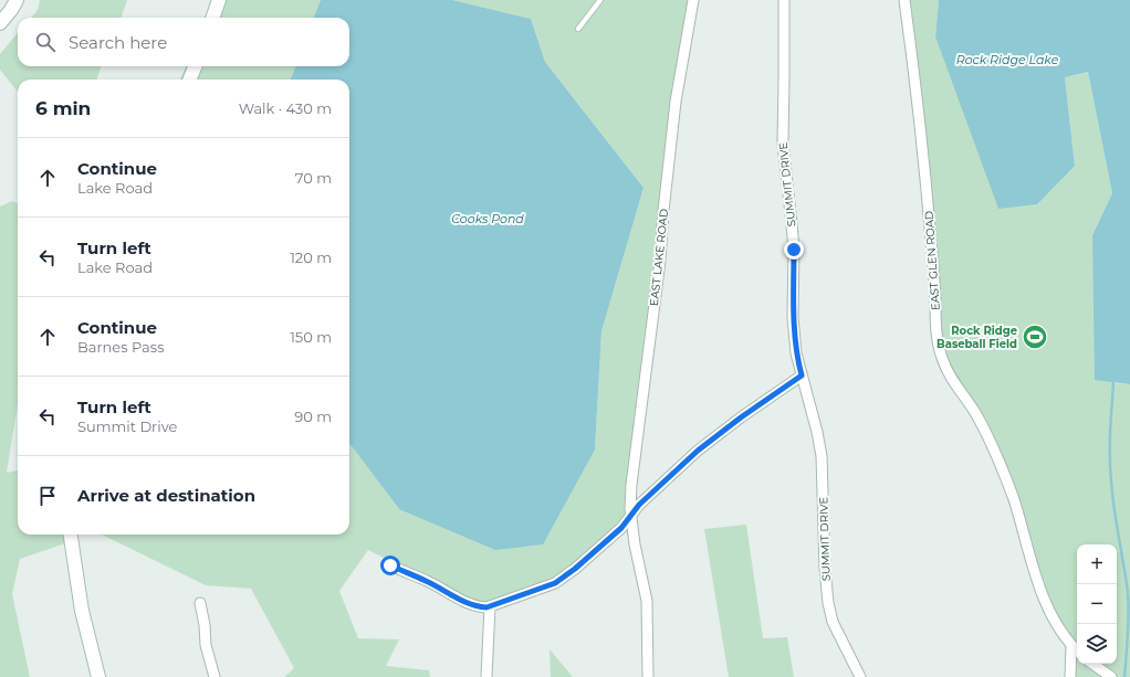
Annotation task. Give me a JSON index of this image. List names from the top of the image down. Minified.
{"streets":{"street":["SUMMIT DRIVE","EAST LAKE ROAD","EAST GLEN ROAD"]},"water":["Rock Ridge Lake","Cooks Pond"],"places":{"sports":["Rock Ridge Baseball Field"]},"page":{"search":"Search here","heading":["6 min","Walk · 430 m"],"list":[["Continue","Lake Road","70 m"],["Turn left","Lake Road","120 m"],["Continue","Barnes Pass","150 m"],["Turn left","Summit Drive","90 m"],"Arrive at destination"],"map_buttons":["+","−"]}}
